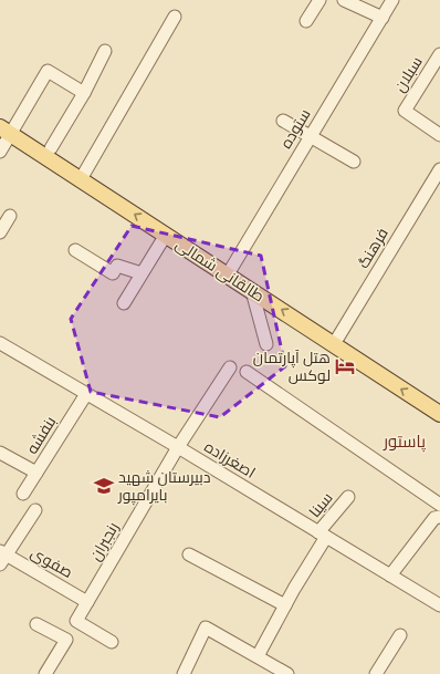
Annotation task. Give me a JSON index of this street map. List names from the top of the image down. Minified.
{"streets":{"main road":["طالقانی شمالی"],"street":["سبلان","ستوده","فرهنگ","بنفشه","اصغرزاده","سینا","رنجبران","صفوی"]},"crossings":[["ستوده","طالقانی شمالی"],["فرهنگ","طالقانی شمالی"],["بنفشه","اصغرزاده"],["اصغرزاده","سینا"],["اصغرزاده","رنجبران"],["رنجبران","صفوی"]],"one_way":["طالقانی شمالی"],"districts":["پاستور"],"places":{"hotel":["هتل آپارتمان لوکس"],"school or university":["دبیرستان شهید بایرامپور"]}}
